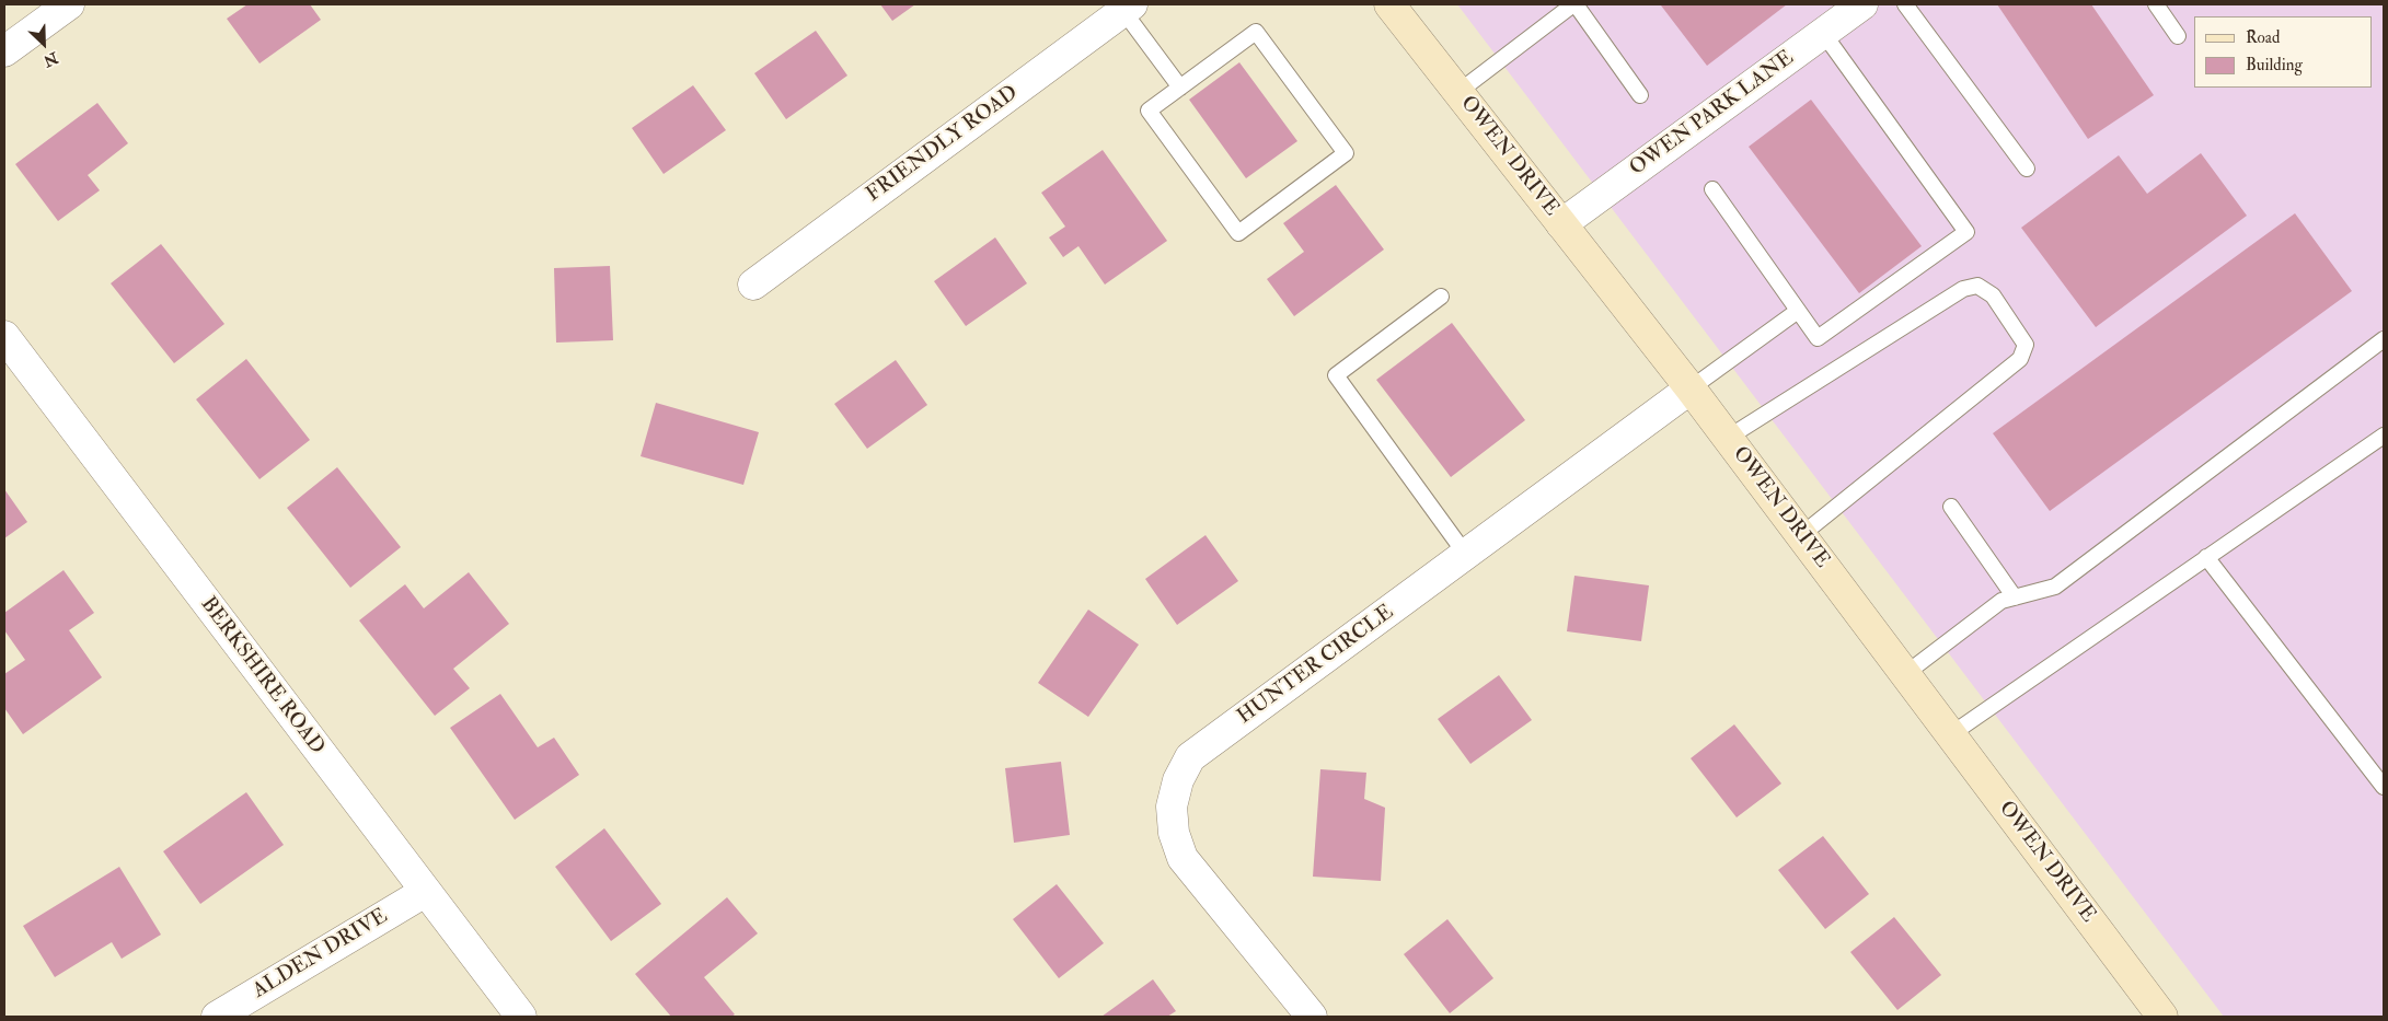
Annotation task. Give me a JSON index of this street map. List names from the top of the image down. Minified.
{"streets":{"main road":["OWEN DRIVE"],"street":["OWEN PARK LANE","FRIENDLY ROAD","HUNTER CIRCLE","BERKSHIRE ROAD","ALDEN DRIVE"]},"crossings":[["OWEN PARK LANE","OWEN DRIVE"],["OWEN DRIVE","HUNTER CIRCLE"],["BERKSHIRE ROAD","ALDEN DRIVE"]],"legend":["Road","Building"],"north":"bottom right"}
